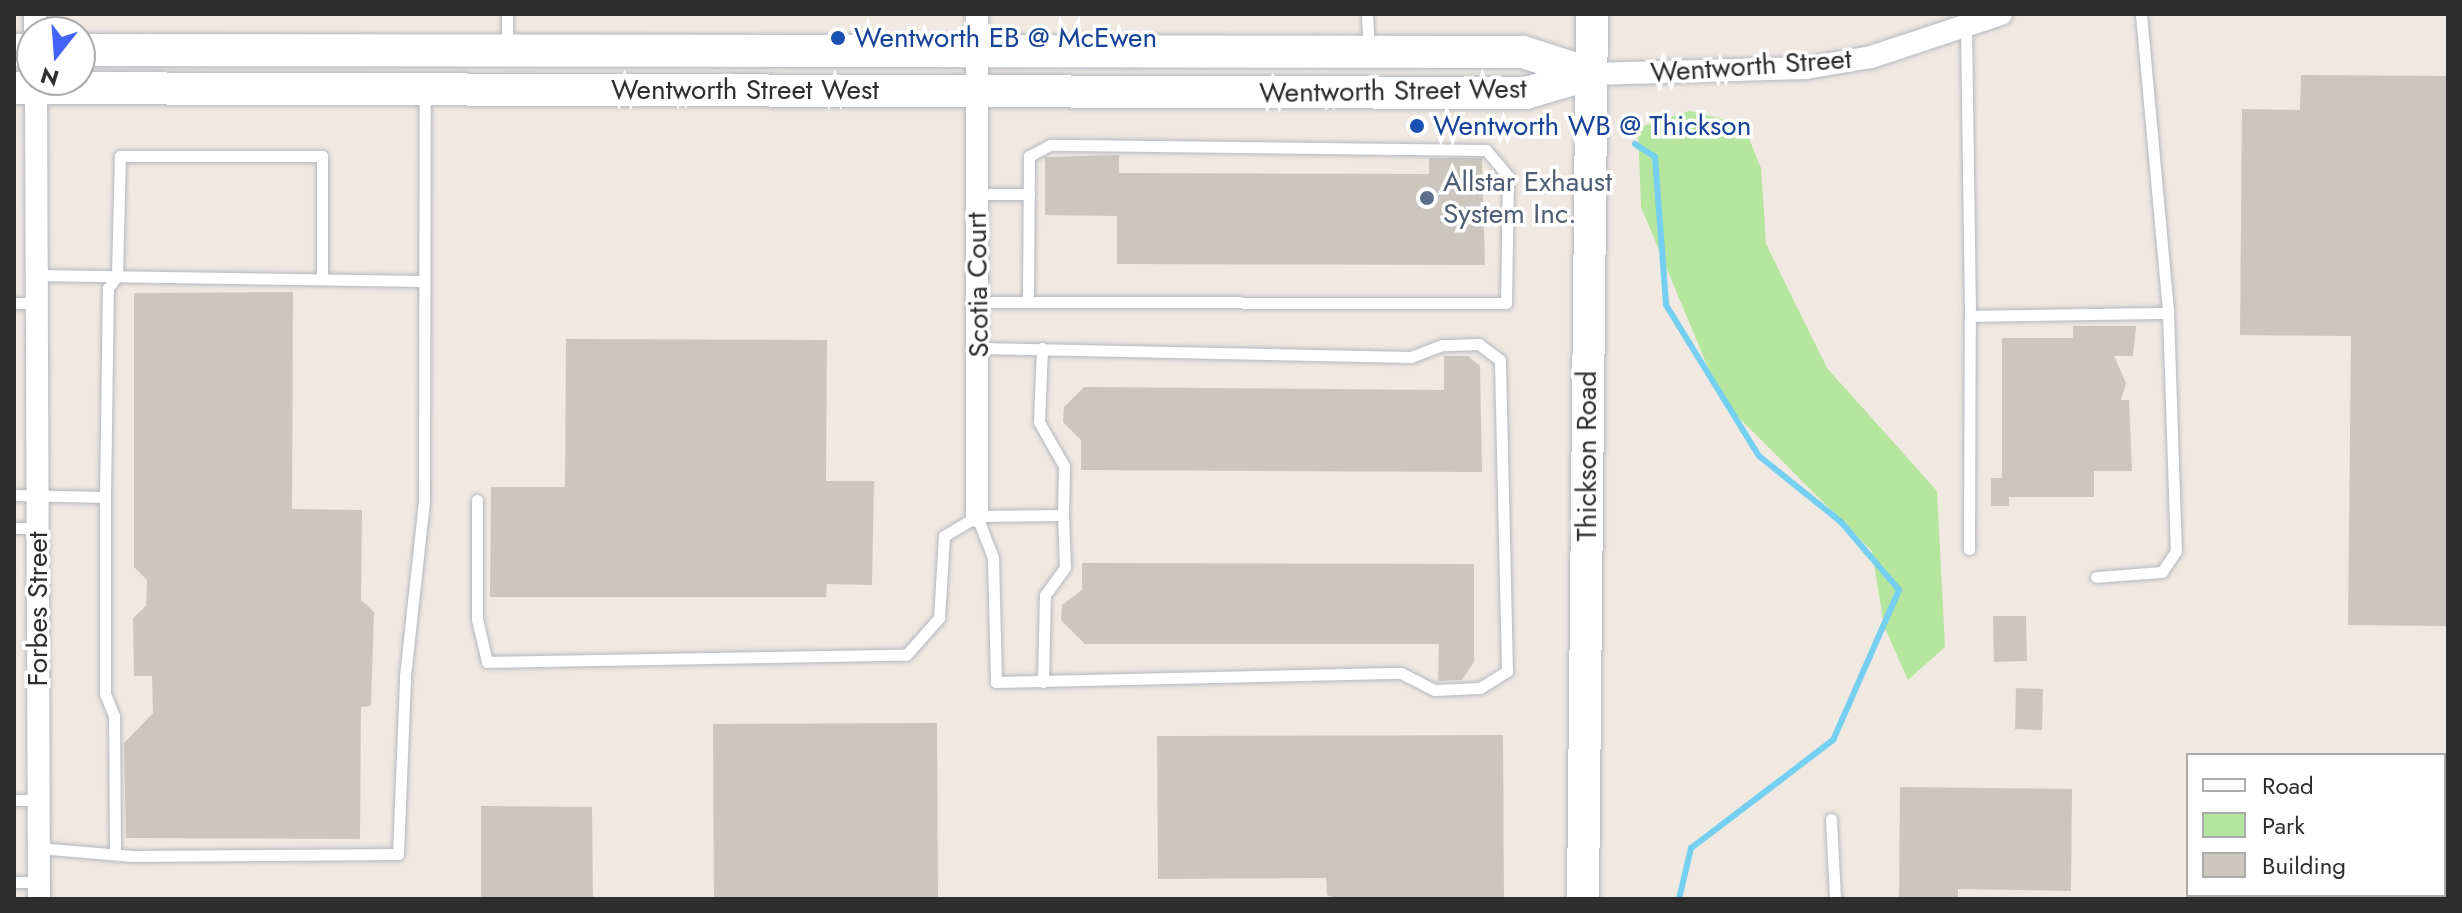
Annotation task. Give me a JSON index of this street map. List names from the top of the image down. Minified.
{"streets":{"main road":["Wentworth Street West","Thickson Road"],"street":["Wentworth Street","Scotia Court","Forbes Street"]},"crossings":[["Wentworth Street","Wentworth Street West"],["Wentworth Street","Thickson Road"],["Wentworth Street West","Scotia Court"],["Wentworth Street West","Thickson Road"]],"places":["Wentworth EB @ McEwen","Wentworth WB @ Thickson","Allstar Exhaust System Inc."],"legend":["Road","Park","Building"],"north":"bottom"}
